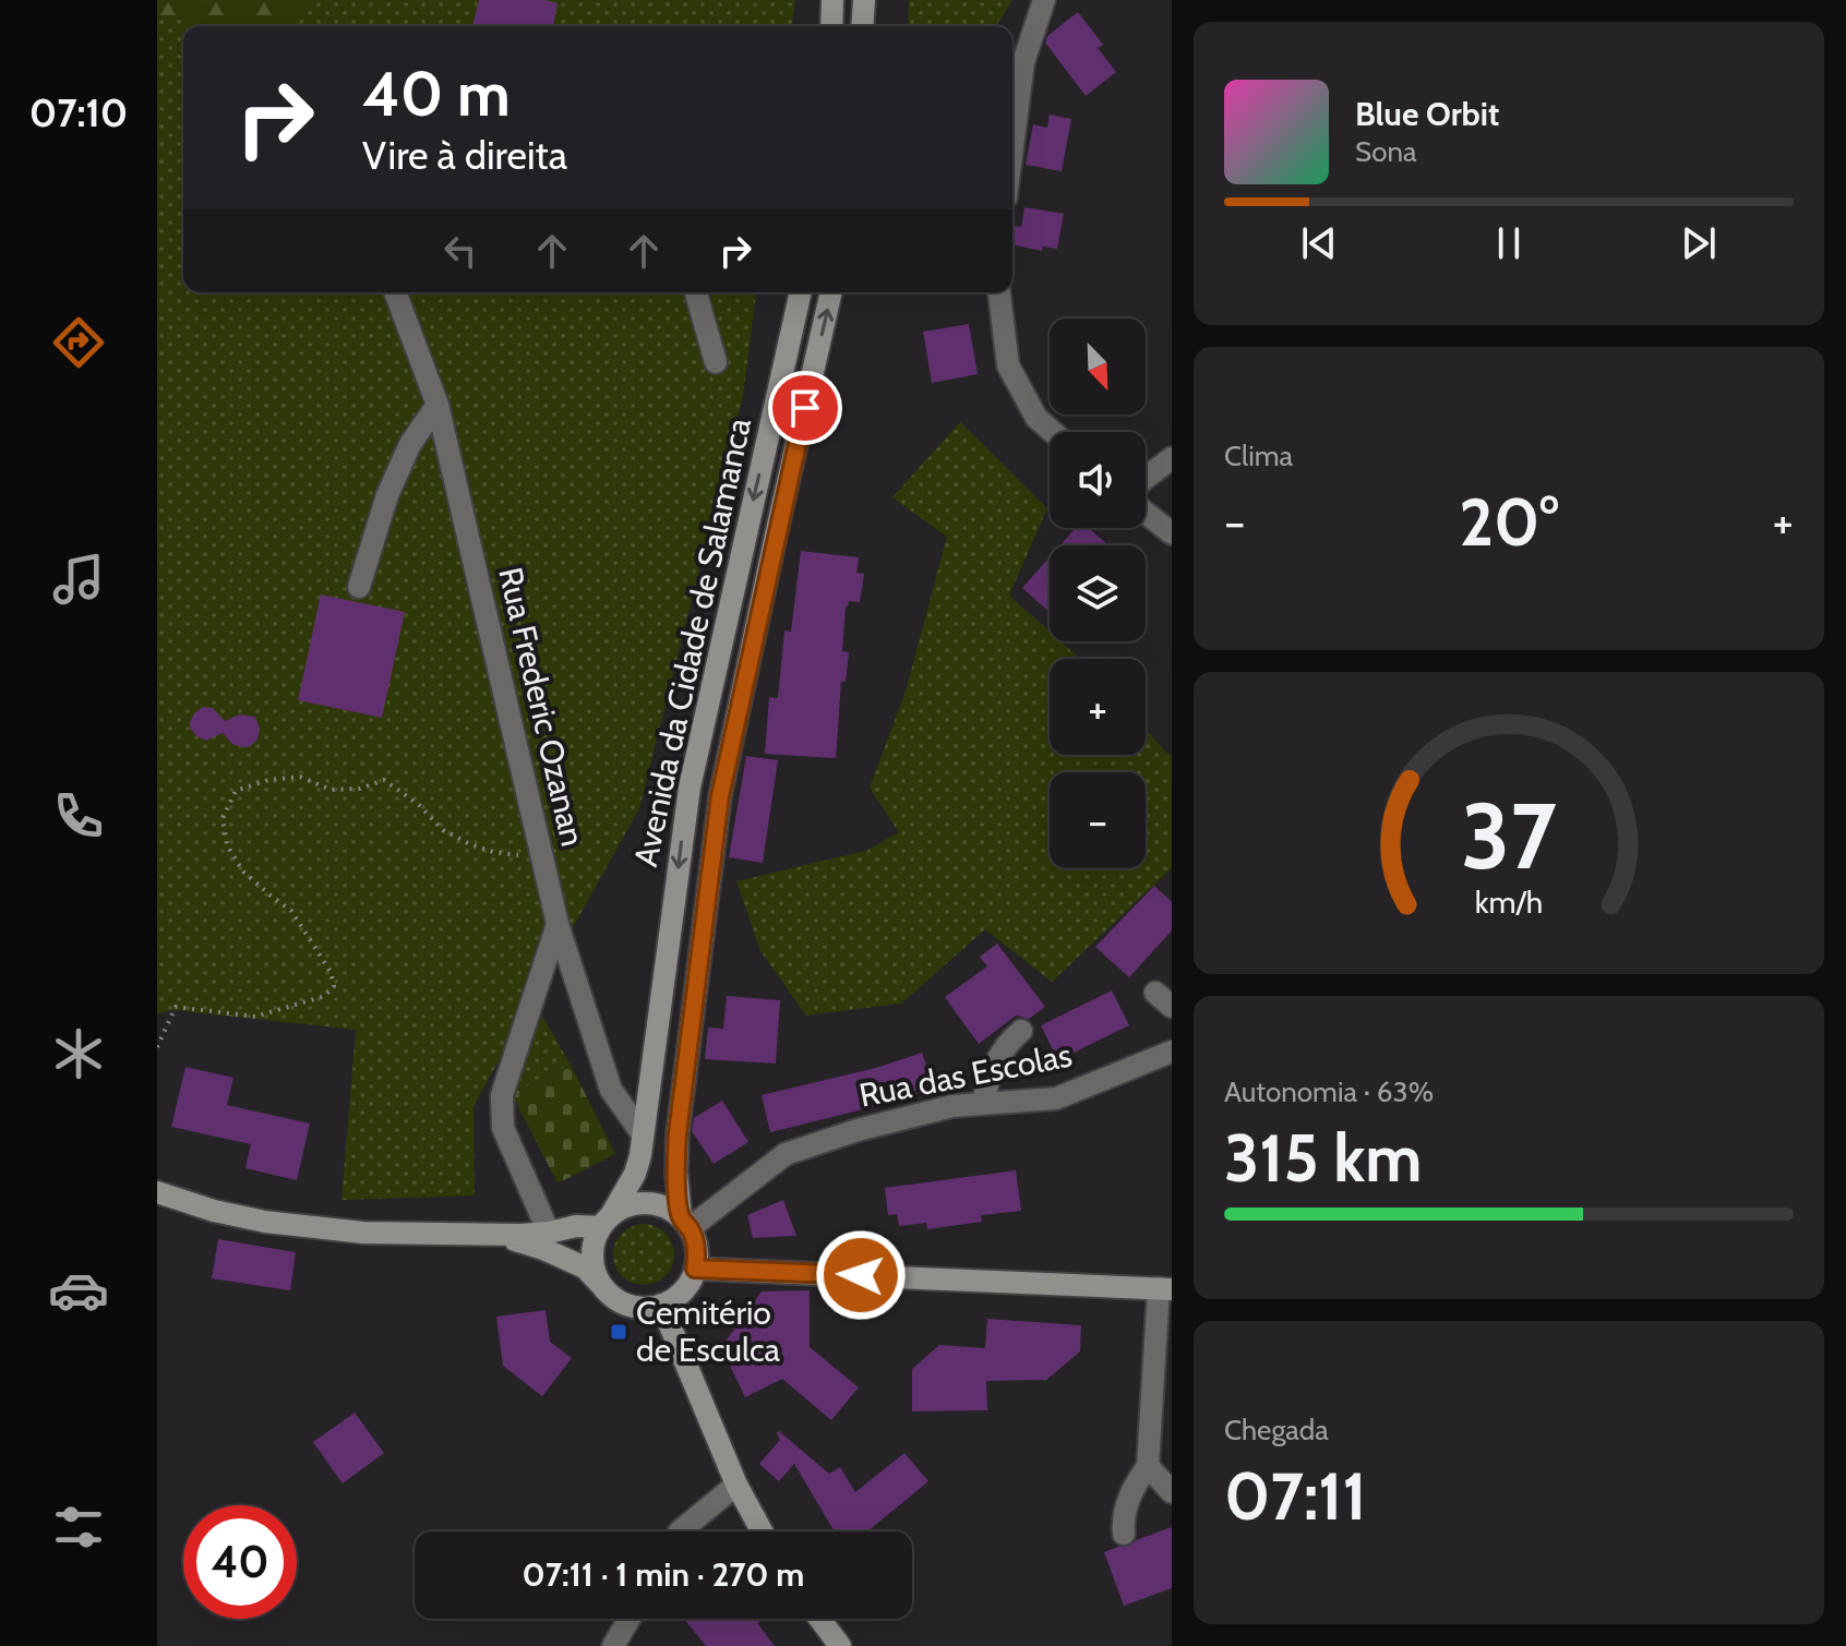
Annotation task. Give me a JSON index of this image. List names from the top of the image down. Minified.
{"streets":{"street":["Avenida da Cidade de Salamanca","Rua Frederic Ozanan","Rua das Escolas"]},"crossings":[["Avenida da Cidade de Salamanca","Rua Frederic Ozanan"],["Avenida da Cidade de Salamanca","Rua das Escolas"]],"places":{"transit":["Cemitério de Esculca"]},"north":"bottom right","page":{"tabs":"07:10","turn":["40 m","Vire à direita"],"song":["Blue Orbit","Sona"],"map_buttons":["+","−"],"tile":["Clima",["Autonomia · 63%","315 km"],["Chegada","07:11"]],"heat":["−","20°","+"],"limit":"40","trip":"07:11 · 1 min · 270 m","gauge":["37","km/h"]}}
